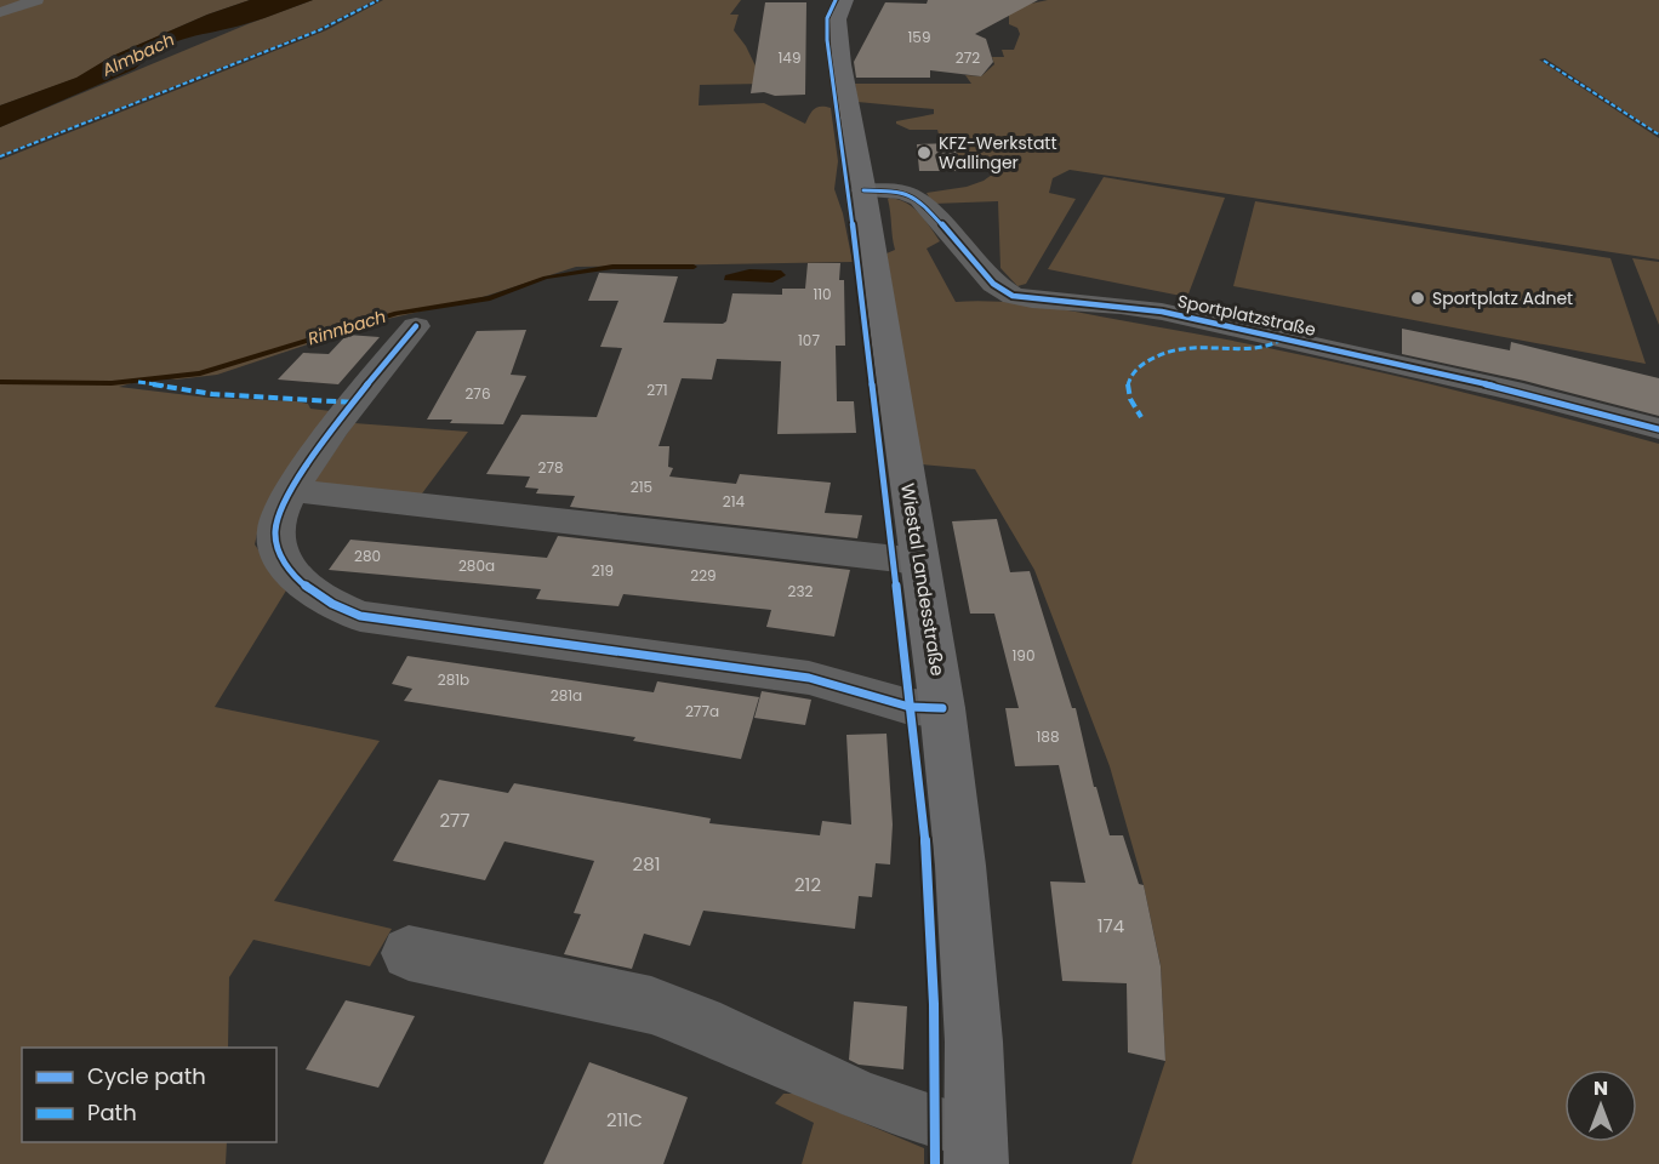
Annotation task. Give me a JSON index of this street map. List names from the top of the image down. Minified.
{"streets":{"main road":["Wiestal Landesstraße"],"street":["Sportplatzstraße"]},"crossings":[["Sportplatzstraße","Wiestal Landesstraße"]],"water":["Almbach","Rinnbach"],"places":["KFZ-Werkstatt Wallinger","Sportplatz Adnet"],"house_numbers":["159","149","272","110","107","271","276","278","215","214","280","280a","219","229","232","190","281b","281a","277a","188","277","281","212","174","211C"],"legend":["Cycle path","Path"],"north":"top"}
